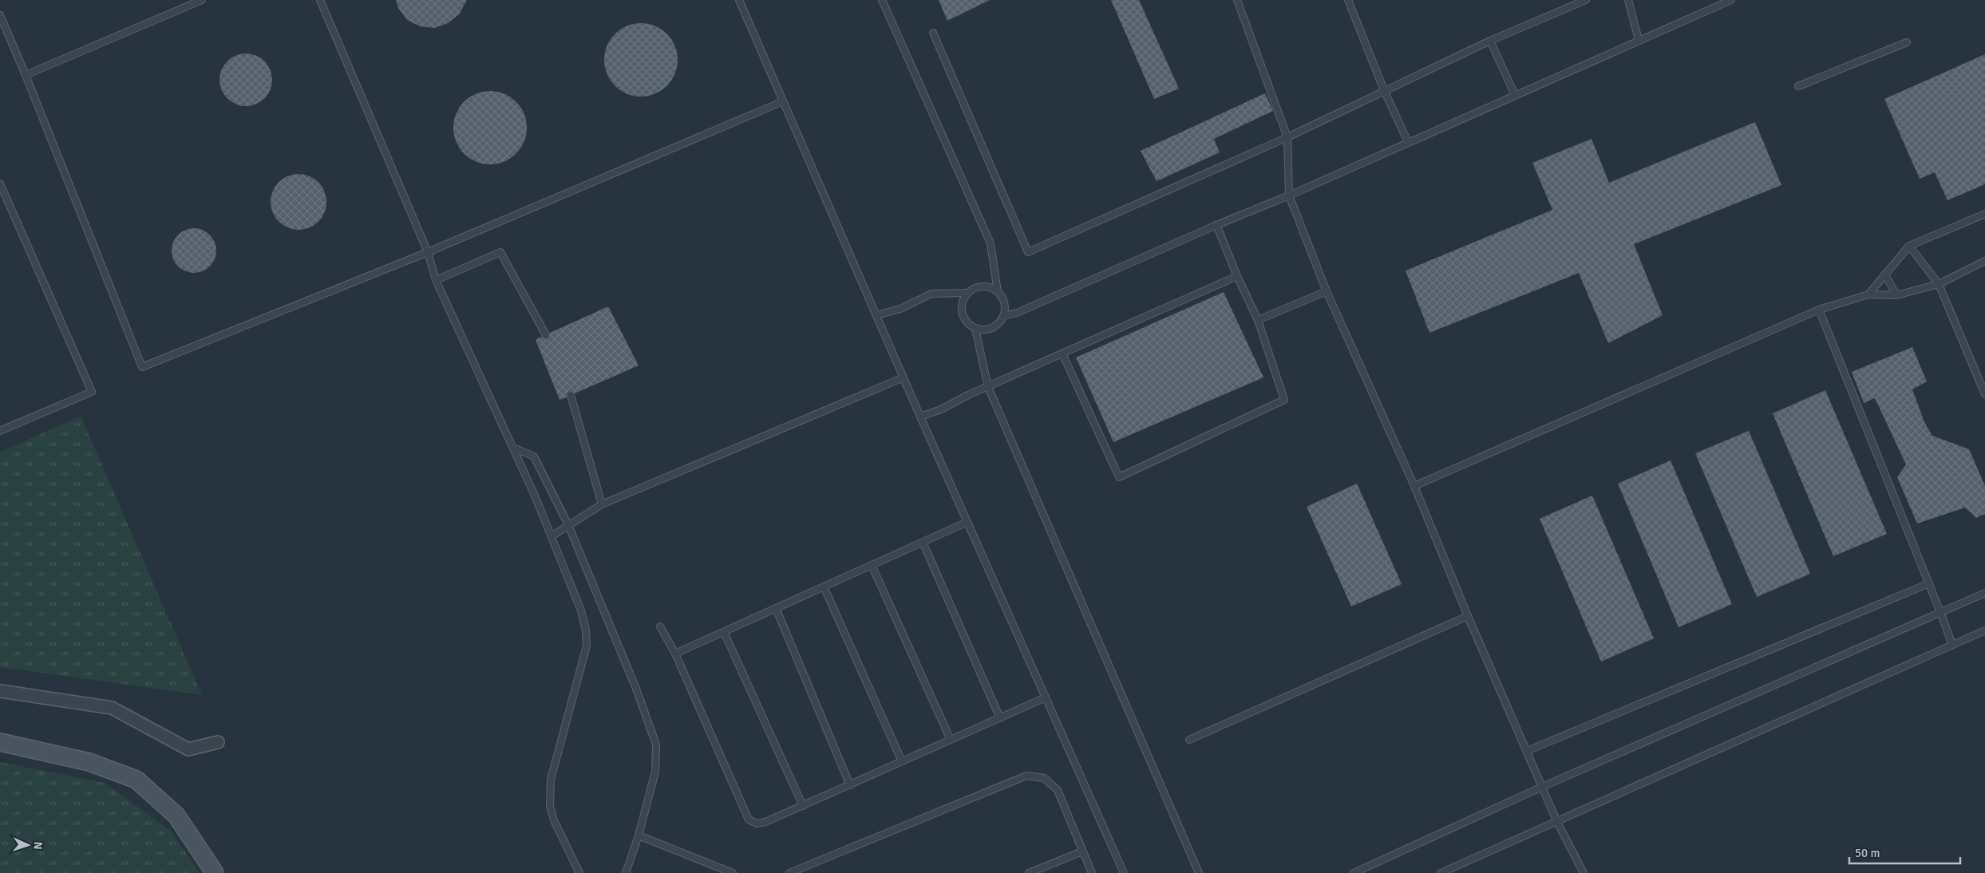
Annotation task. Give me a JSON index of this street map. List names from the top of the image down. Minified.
{"scale_bar":"50 m","north":"right"}
